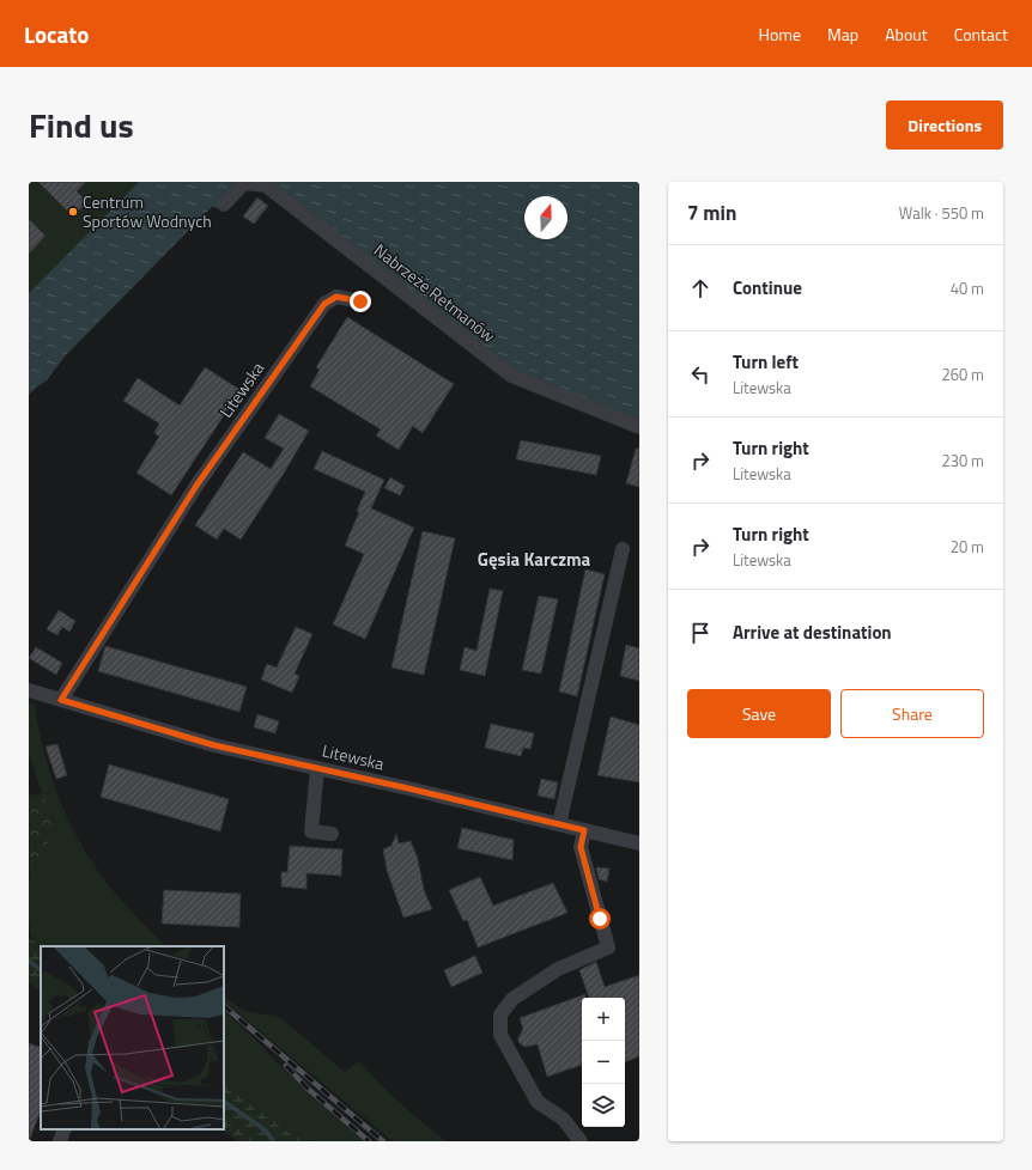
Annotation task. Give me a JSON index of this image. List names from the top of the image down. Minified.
{"streets":{"street":["Nabrzeże Retmanów","Litewska"]},"districts":["Gęsia Karczma"],"places":["Centrum Sportów Wodnych"],"north":"top","page":{"header":"Locato","nav":["Home","Map","About","Contact"],"title":"Find us","buttons":["Directions",["Save","Share"]],"heading":["7 min","Walk · 550 m"],"list":[["Continue","40 m"],["Turn left","Litewska","260 m"],["Turn right","Litewska","230 m"],["Turn right","Litewska","20 m"],"Arrive at destination"],"map_buttons":["+","−"]}}
